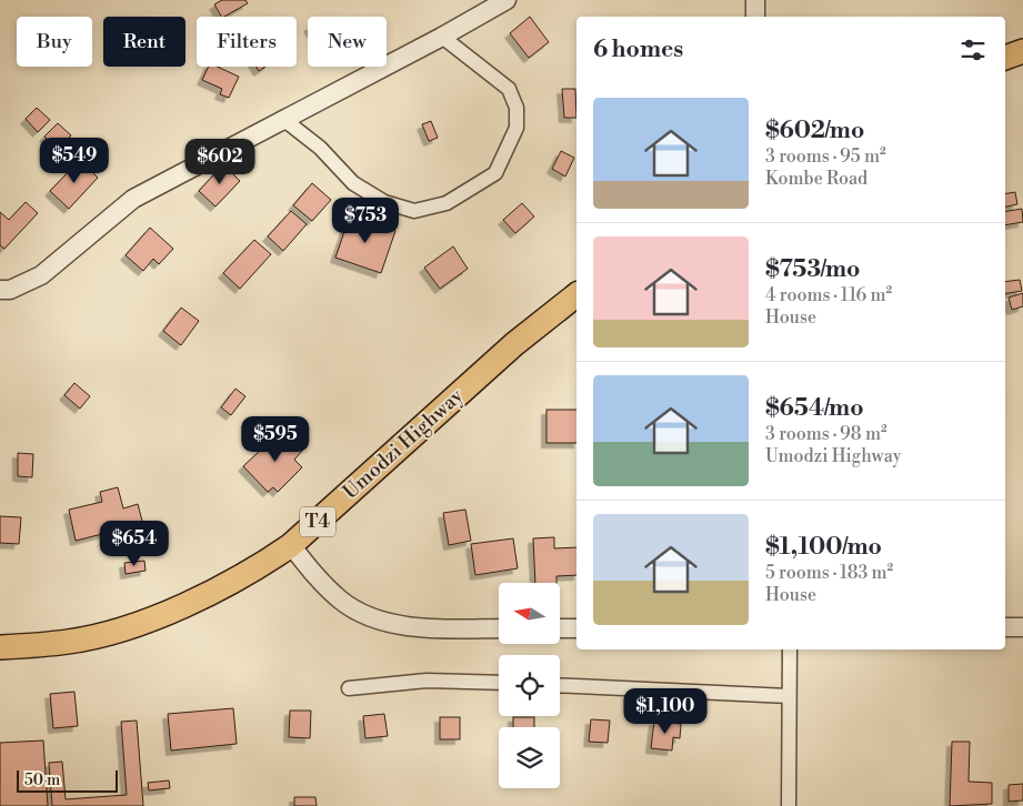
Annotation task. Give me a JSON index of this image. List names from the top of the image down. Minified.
{"streets":{"highway":["Umodzi Highway","T4"]},"scale_bar":"50 m","north":"left","page":{"chip":["Buy","Rent","Filters","New"],"heading":"6 homes","list":[{"name":"$602/mo","note":"3 rooms · 95 m² · Kombe Road"},{"name":"$753/mo","note":"4 rooms · 116 m² · House"},{"name":"$654/mo","note":"3 rooms · 98 m² · Umodzi Highway"},{"name":"$1,100/mo","note":"5 rooms · 183 m² · House"}],"price":["$549","$602","$753","$595","$654","$1,100"],"scale":"50 m"}}
